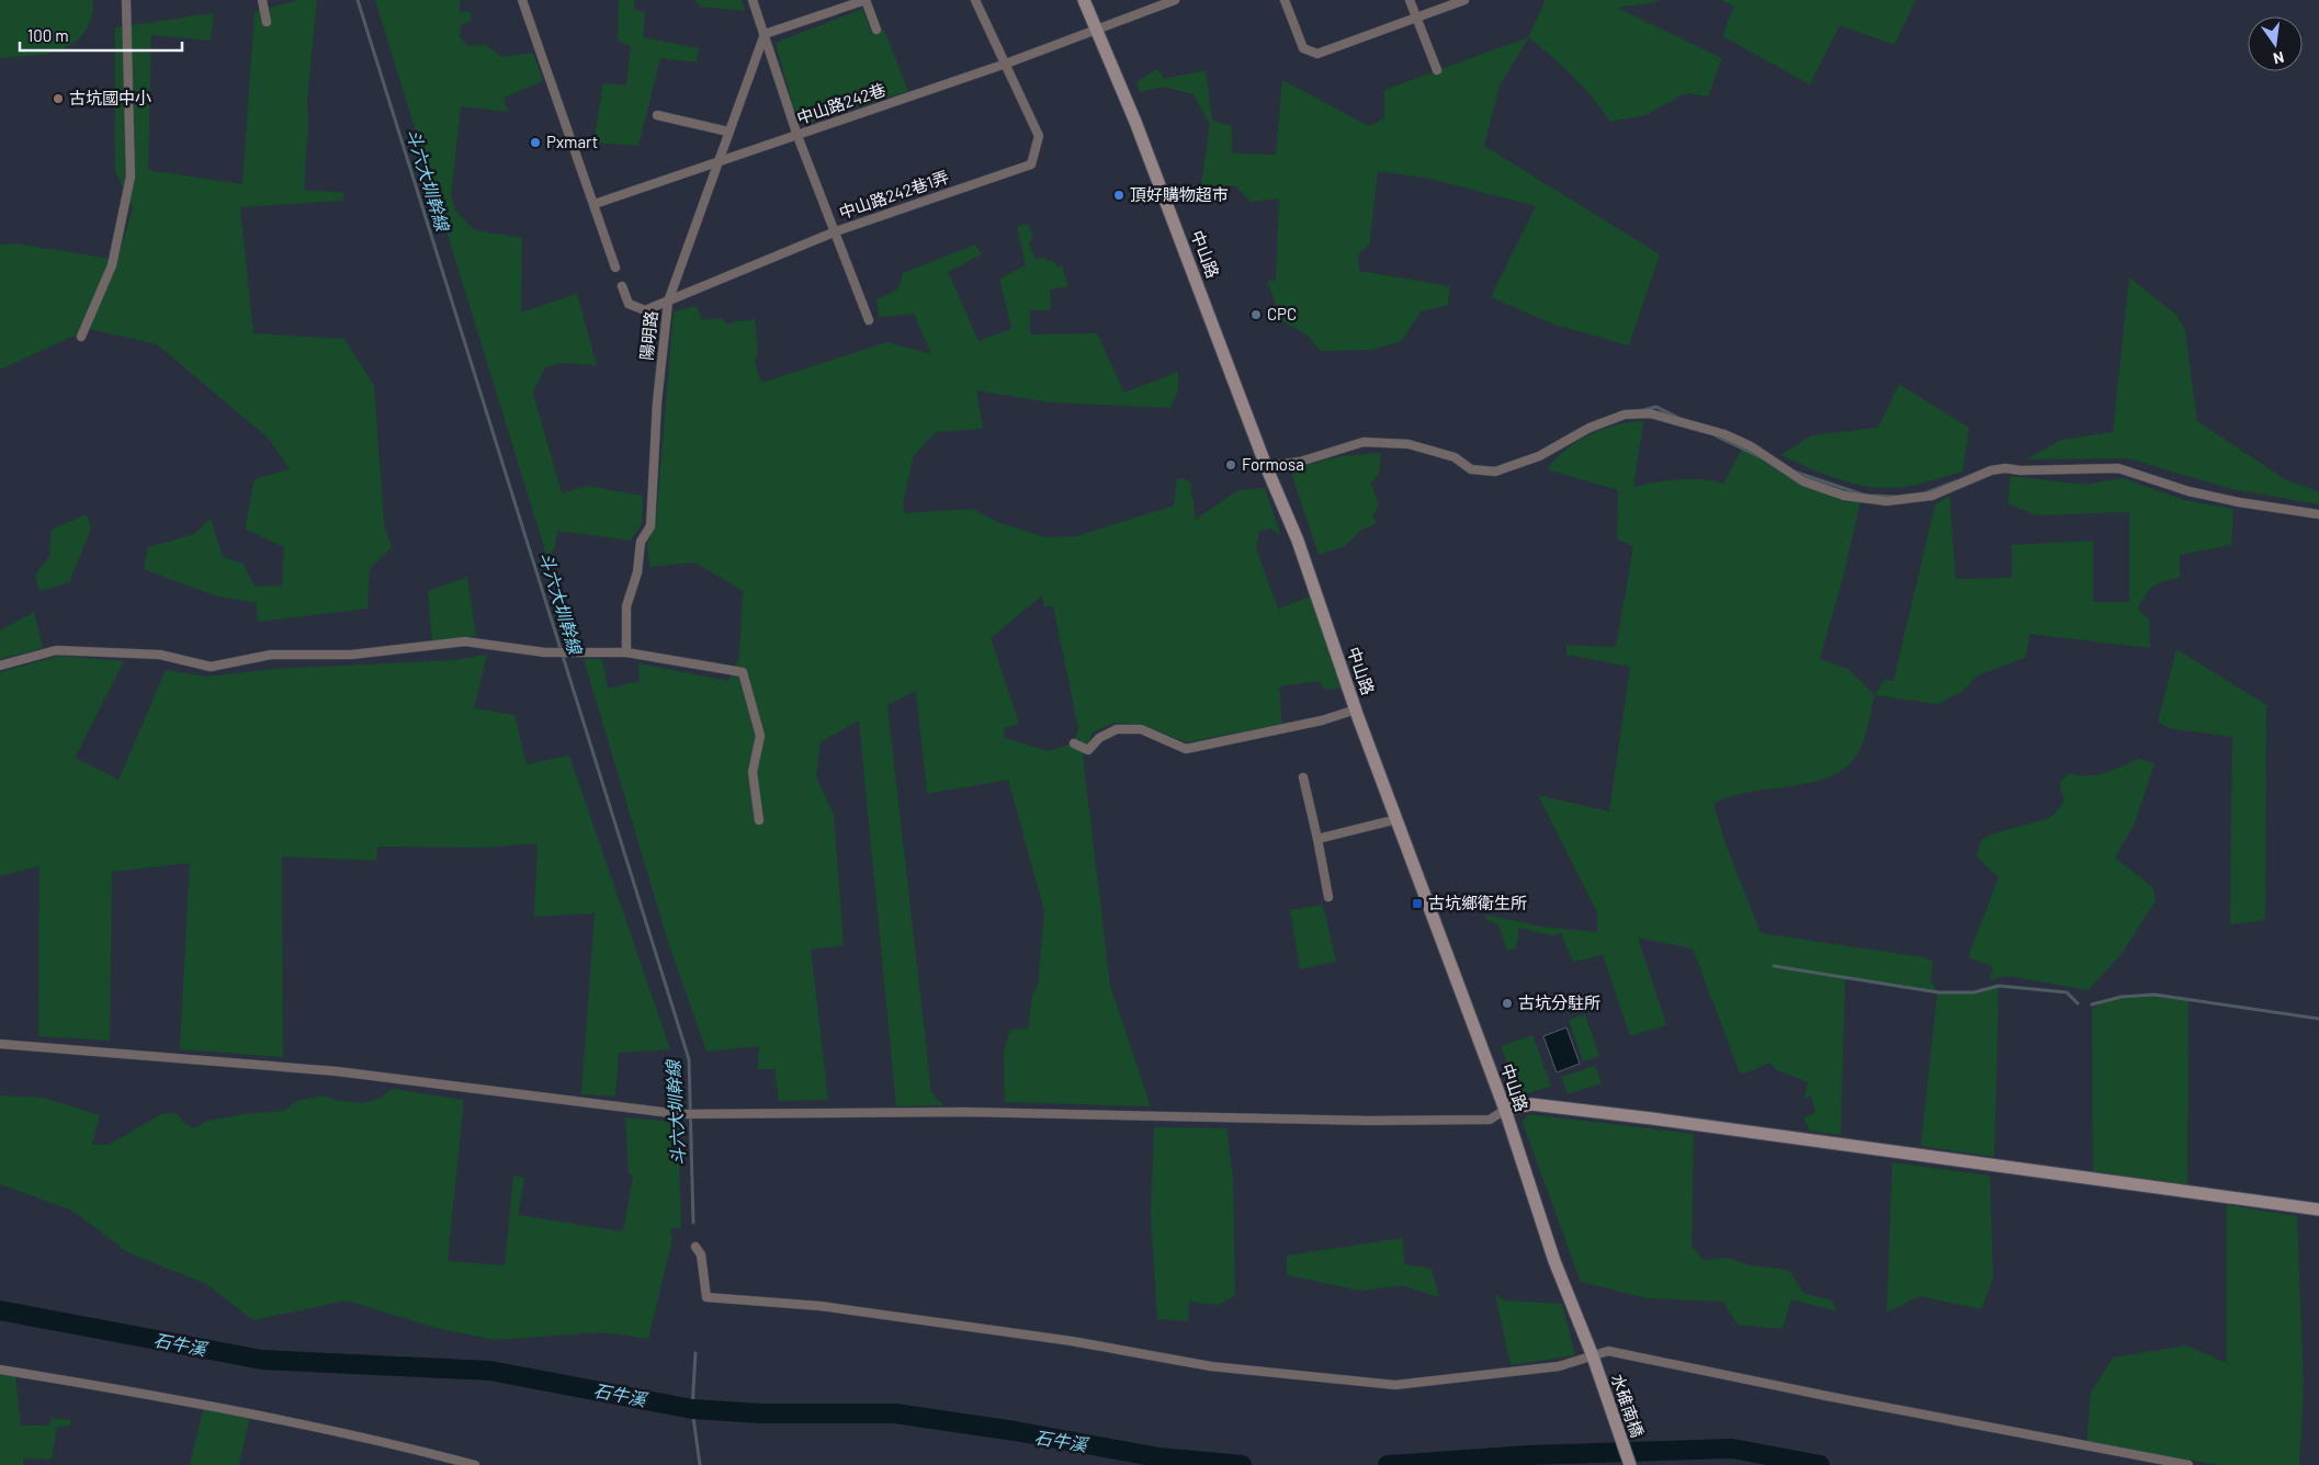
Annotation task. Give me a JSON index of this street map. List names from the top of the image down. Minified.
{"streets":{"main road":["中山路","水碓南橋"],"street":["中山路242巷","中山路242巷1弄","陽明路"]},"crossings":[["中山路242巷","中山路242巷1弄"],["中山路242巷","中山路"],["中山路242巷","陽明路"],["中山路242巷1弄","陽明路"],["中山路","水碓南橋"]],"water":["斗六大圳幹線","石牛溪"],"places":{"other":["古坑國中小","Pxmart","頂好購物超市","CPC","Formosa","古坑分駐所"],"transit":["古坑鄉衛生所"]},"scale_bar":"100 m","north":"bottom"}
